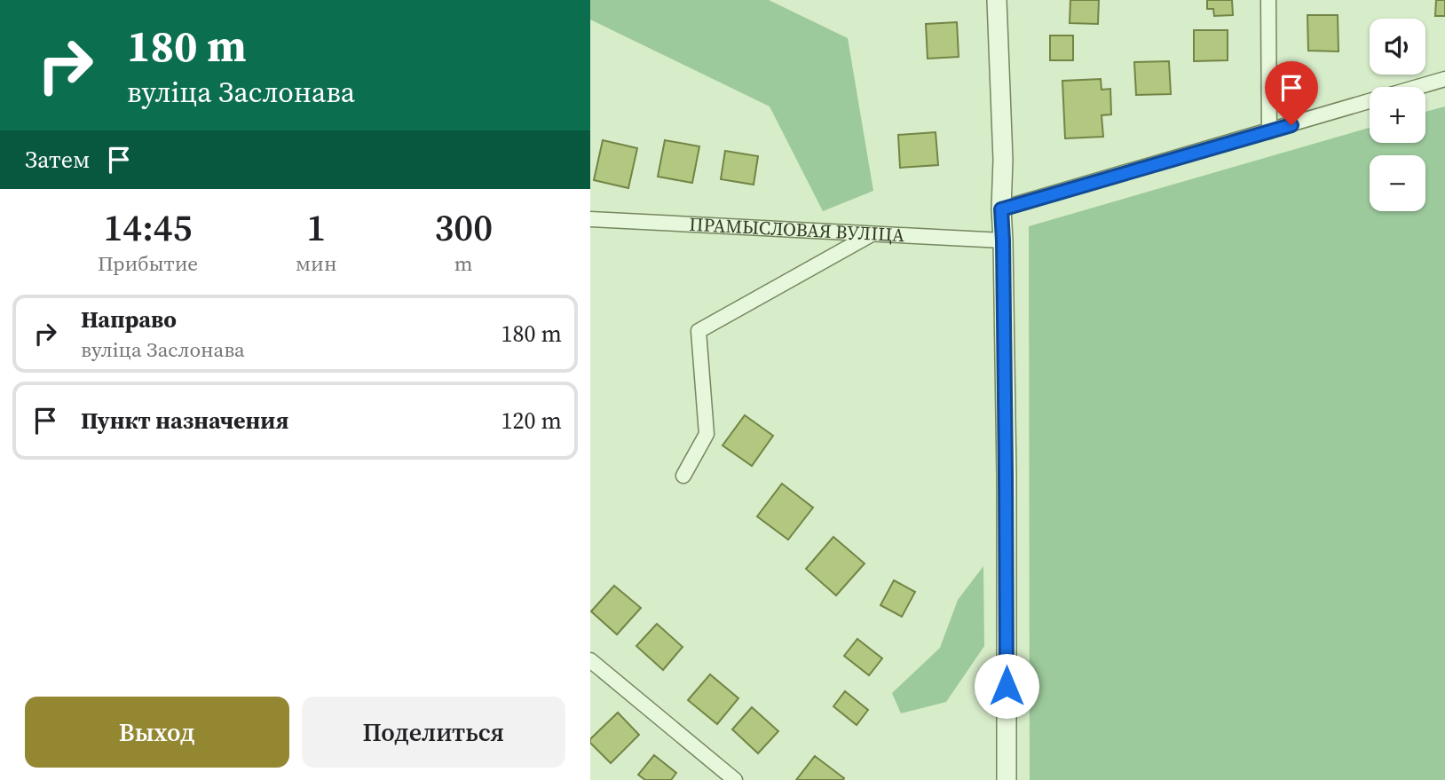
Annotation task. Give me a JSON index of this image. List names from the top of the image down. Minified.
{"streets":{"street":["ПРАМЫСЛОВАЯ ВУЛІЦА"]},"page":{"turn":["180 m","вуліца Заслонава"],"map_buttons":["+","−"],"then":"Затем","eta":["14:45","Прибытие","1","мин","300","m"],"list":[{"name":"Направо","note":"вуліца Заслонава","value":"180 m"},{"name":"Пункт назначения","value":"120 m"}],"buttons":["Выход","Поделиться"]}}
